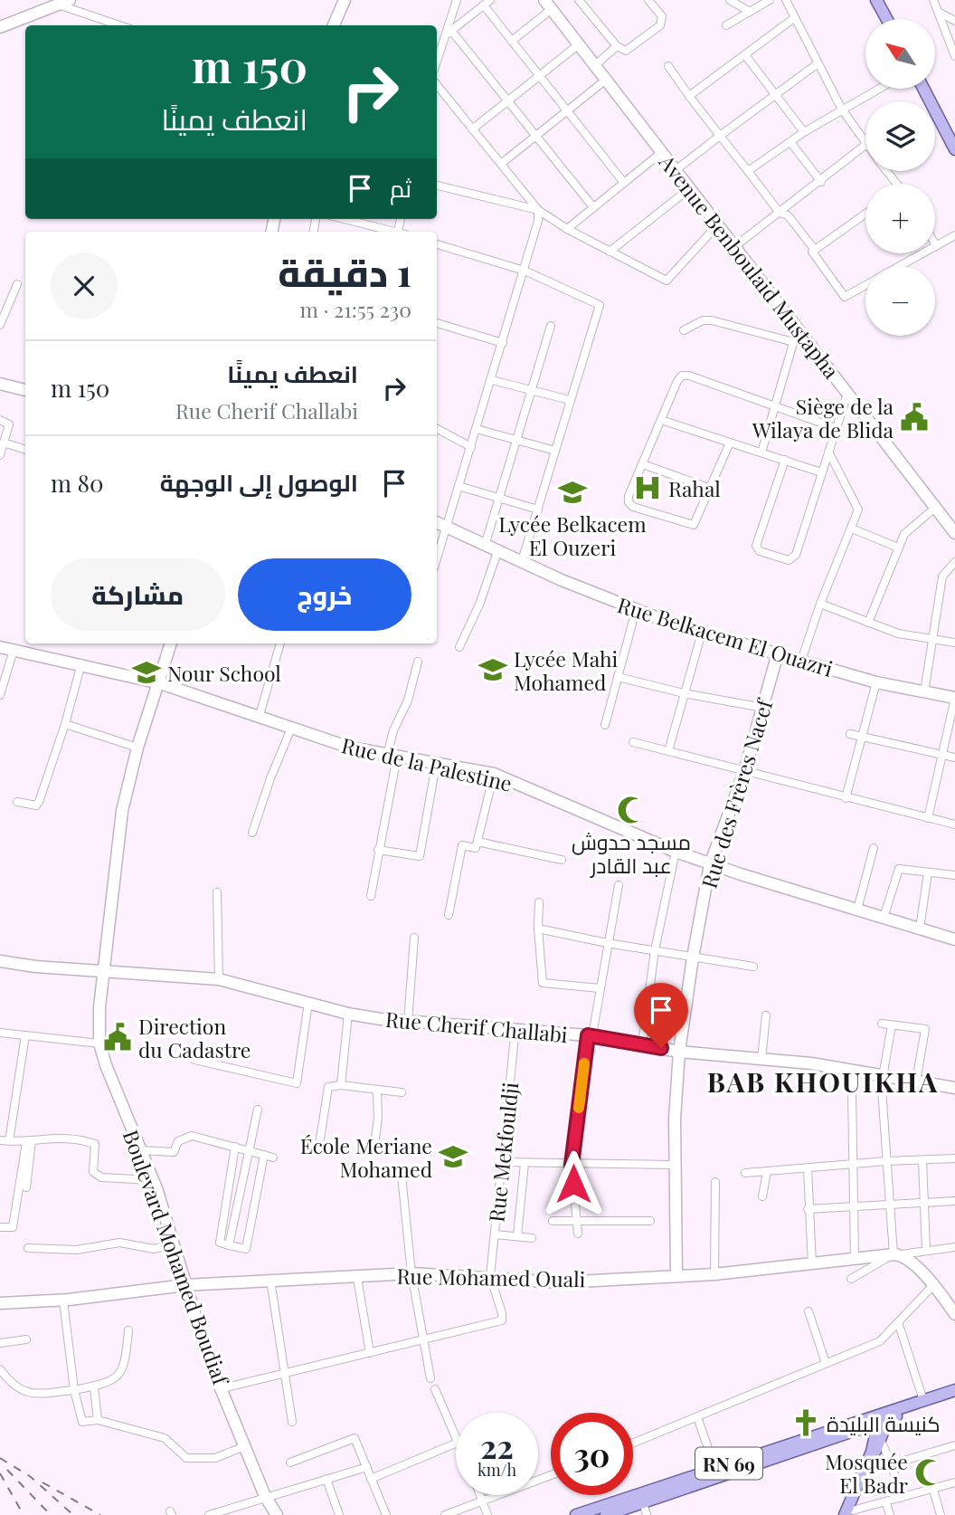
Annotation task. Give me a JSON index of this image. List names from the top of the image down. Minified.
{"streets":{"main road":["RN 69"],"street":["Avenue Benboulaid Mustapha","Rue Belkacem El Ouazri","Rue de la Palestine","Rue des Frères Nacef","Rue Cherif Challabi","Rue Mekfouldji","Boulevard Mohamed Boudiaf","Rue Mohamed Ouali"]},"crossings":[["Rue Belkacem El Ouazri","Rue des Frères Nacef"],["Rue de la Palestine","Rue des Frères Nacef"],["Rue de la Palestine","Boulevard Mohamed Boudiaf"],["Rue des Frères Nacef","Rue Cherif Challabi"],["Rue des Frères Nacef","Rue Mohamed Ouali"],["Rue Cherif Challabi","Rue Mekfouldji"],["Rue Cherif Challabi","Boulevard Mohamed Boudiaf"],["Rue Mekfouldji","Rue Mohamed Ouali"],["Boulevard Mohamed Boudiaf","Rue Mohamed Ouali"]],"districts":["BAB KHOUIKHA"],"places":{"public building":["Siège de la Wilaya de Blida","Direction du Cadastre"],"hospital":["Rahal"],"school or university":["Lycée Belkacem El Ouzeri","Lycée Mahi Mohamed","Nour School","École Meriane Mohamed"],"mosque":["مسجد حدوش عبد القادر","Mosquée El Badr"],"church":["كنيسة البليدة"]},"north":"top left","page":{"map_buttons":["+","−"],"turn":["150 m","انعطف يمينًا"],"then":"ثم","heading":["1 دقيقة","230 m · 21:55"],"list":[{"name":"انعطف يمينًا","note":"Rue Cherif Challabi","value":"150 m"},{"name":"الوصول إلى الوجهة","value":"80 m"}],"buttons":["خروج","مشاركة"],"speed":"22 km/h","limit":"30"}}
